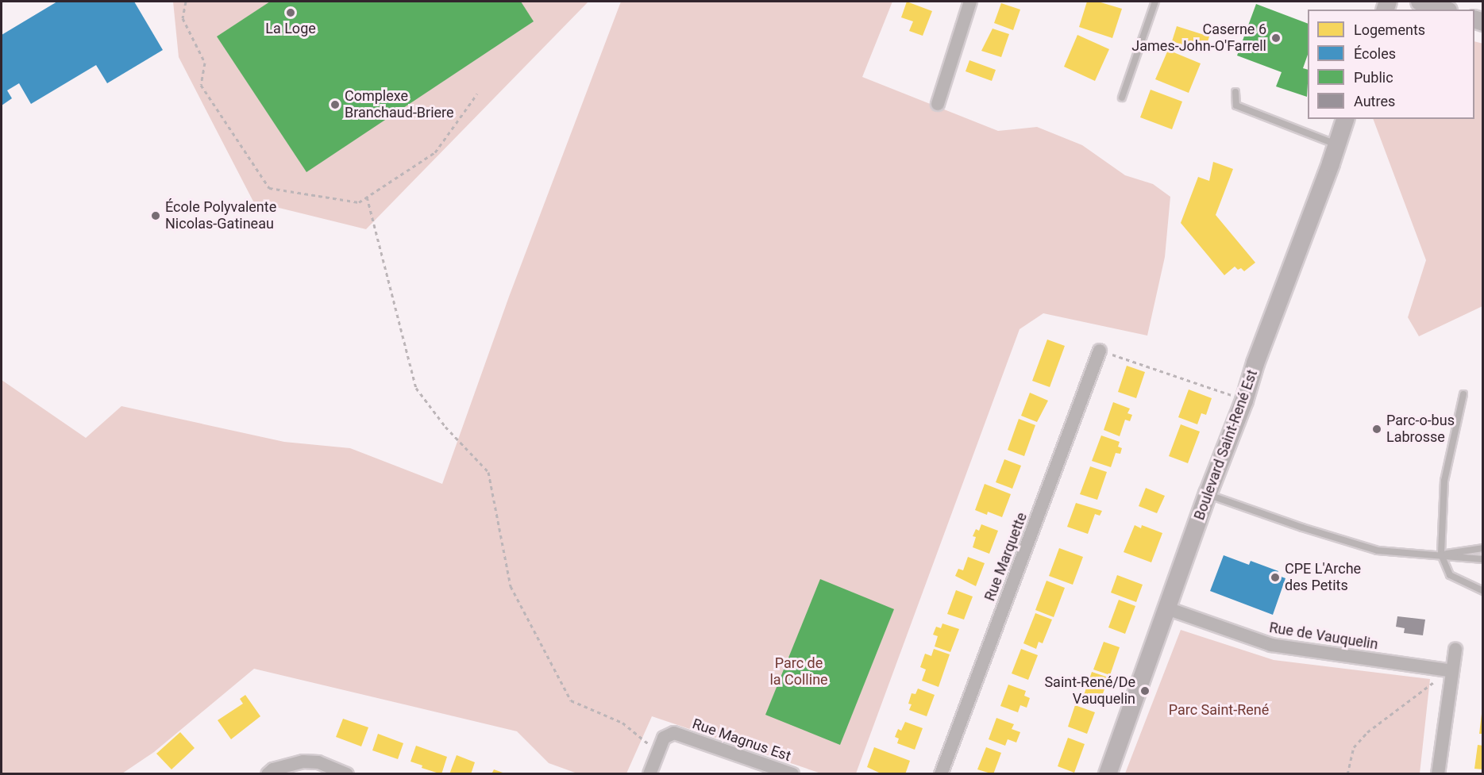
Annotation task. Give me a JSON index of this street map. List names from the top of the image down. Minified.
{"streets":{"street":["Boulevard Saint-René Est","Rue Marquette","Rue de Vauquelin","Rue Magnus Est"]},"crossings":[["Boulevard Saint-René Est","Rue de Vauquelin"]],"parks":["Parc de la Colline","Parc Saint-René"],"places":["La Loge","Caserne 6 James-John-O'Farrell","Complexe Branchaud-Briere","École Polyvalente Nicolas-Gatineau","Parc-o-bus Labrosse","CPE L'Arche des Petits","Saint-René/De Vauquelin"],"legend":["Logements","Écoles","Public","Autres"]}
